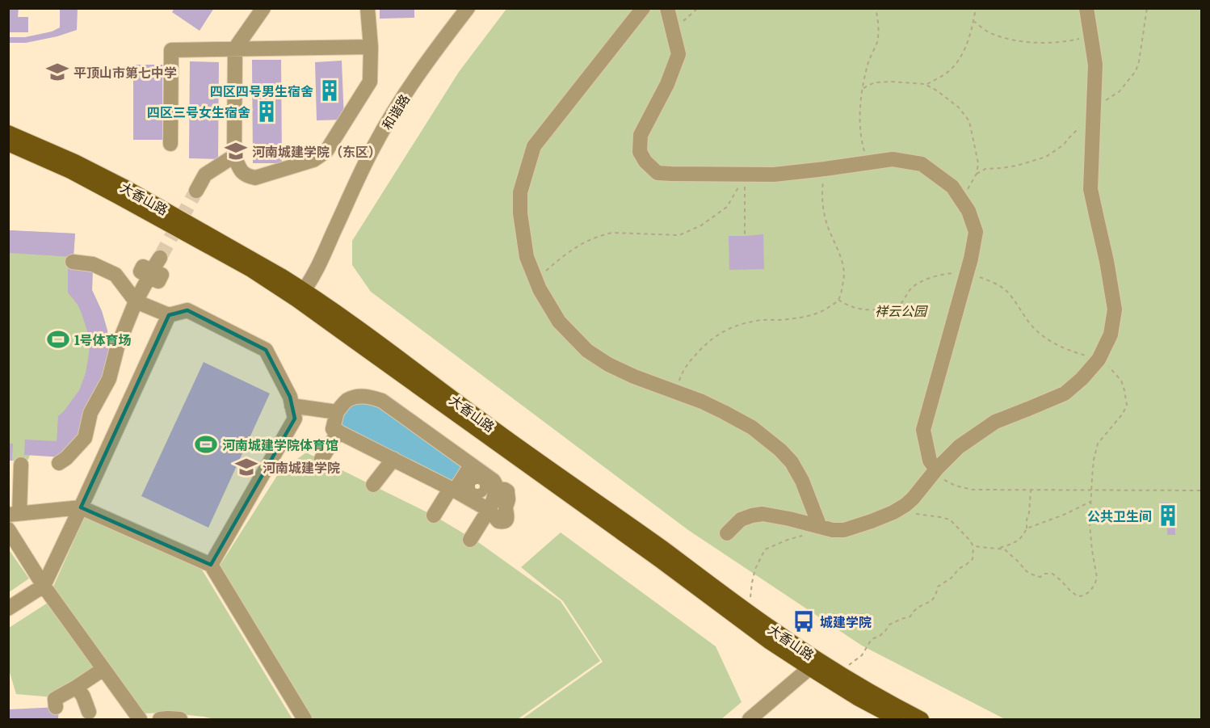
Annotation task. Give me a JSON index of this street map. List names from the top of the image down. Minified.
{"streets":{"main road":["大香山路"],"street":["和谐路"]},"crossings":[["和谐路","大香山路"]],"parks":["祥云公园"],"places":{"school or university":["平顶山市第七中学","河南城建学院（东区）","河南城建学院"],"building":["四区四号男生宿舍","四区三号女生宿舍","公共卫生间"],"sports":["1号体育场","河南城建学院体育馆"],"bus stop":["城建学院"]}}
